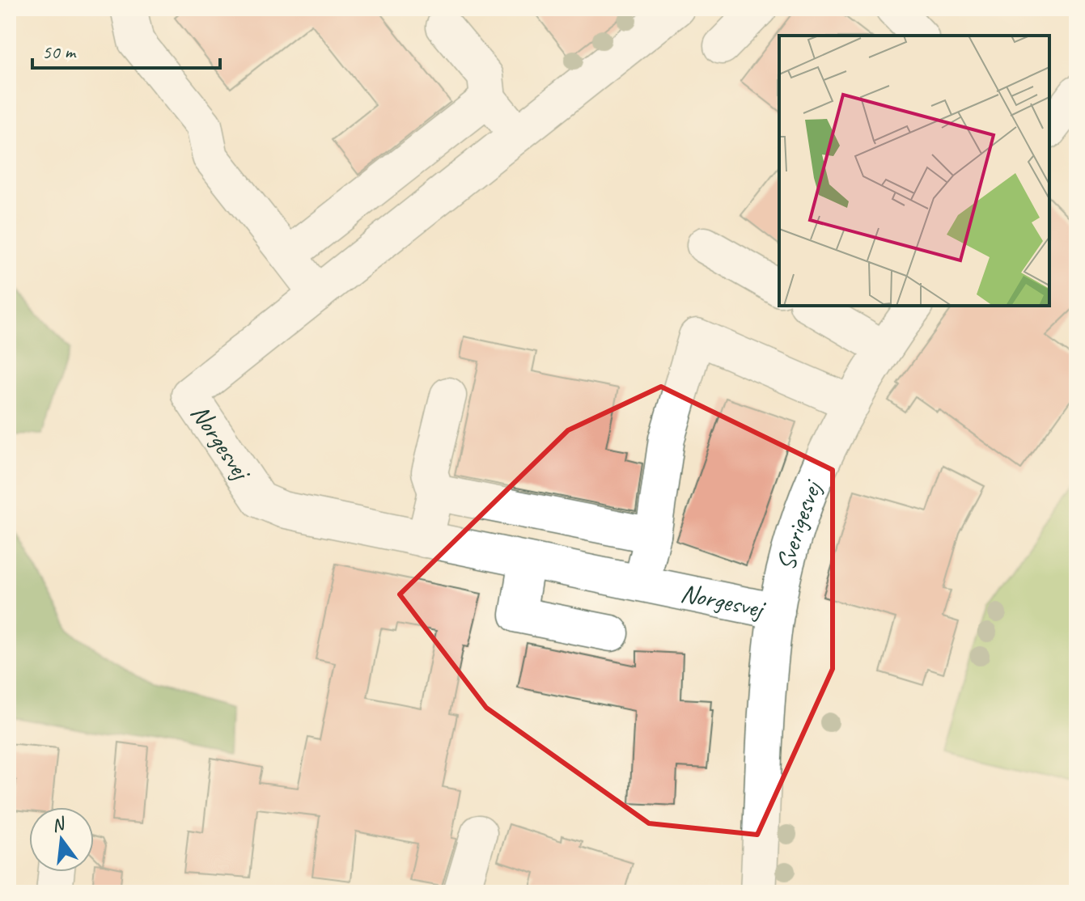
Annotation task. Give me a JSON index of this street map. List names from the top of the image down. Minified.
{"streets":{"street":["Norgesvej","Sverigesvej"]},"crossings":[["Norgesvej","Sverigesvej"]],"scale_bar":"50 m","north":"top"}
